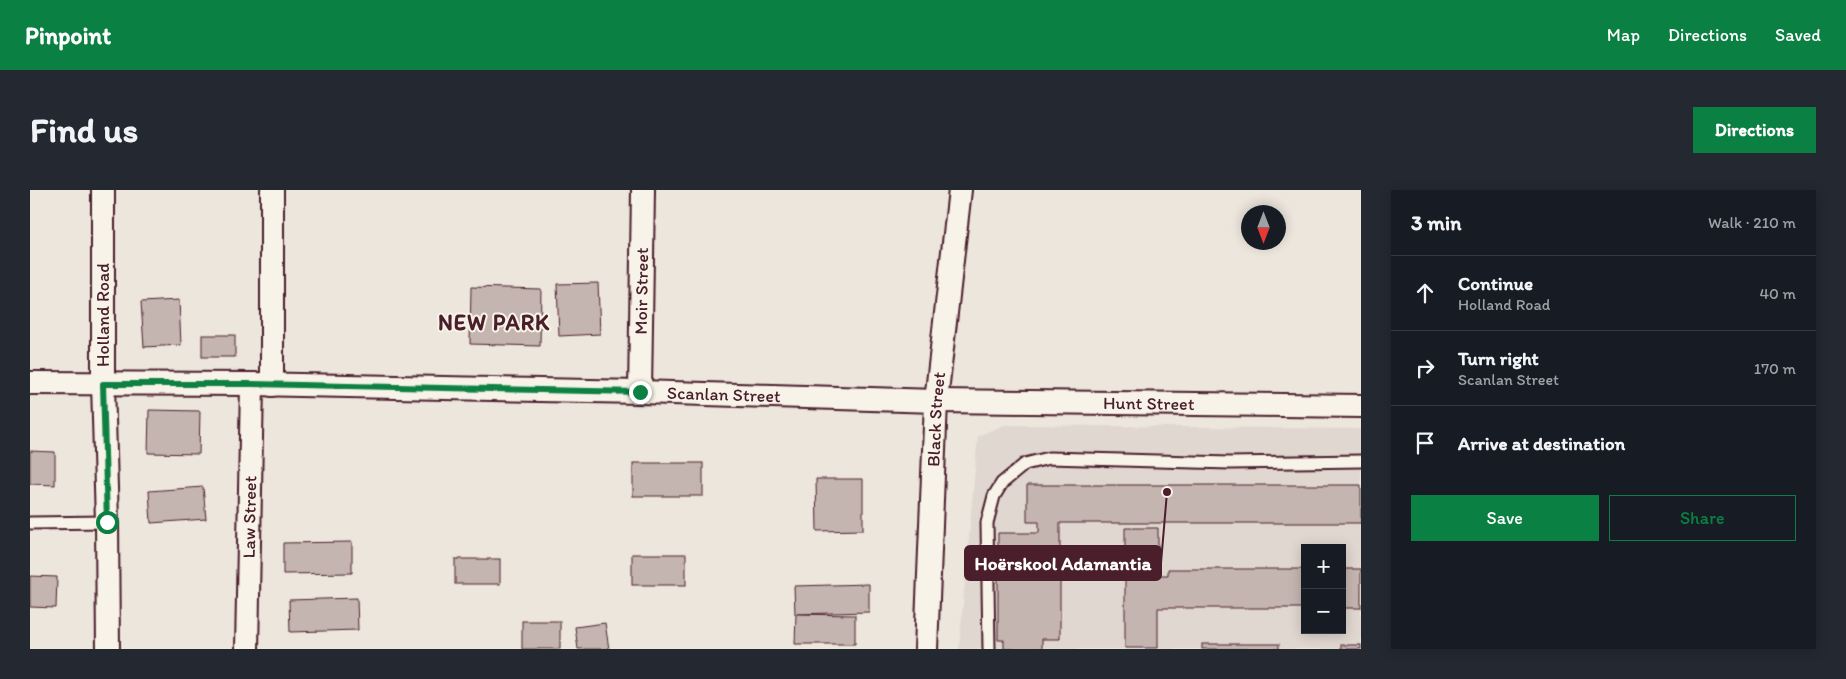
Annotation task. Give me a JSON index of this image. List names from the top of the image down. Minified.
{"streets":{"street":["Moir Street","Holland Road","Scanlan Street","Hunt Street","Black Street","Law Street"]},"crossings":[["Moir Street","Scanlan Street"],["Holland Road","Scanlan Street"],["Scanlan Street","Hunt Street"],["Scanlan Street","Black Street"],["Scanlan Street","Law Street"],["Hunt Street","Black Street"]],"districts":["NEW PARK"],"places":["Hoërskool Adamantia"],"north":"bottom","page":{"header":"Pinpoint","nav":["Map","Directions","Saved"],"buttons":["Directions",["Save","Share"]],"title":"Find us","heading":["3 min","Walk · 210 m"],"list":[["Continue","Holland Road","40 m"],["Turn right","Scanlan Street","170 m"],"Arrive at destination"],"map_buttons":["+","−"]}}
